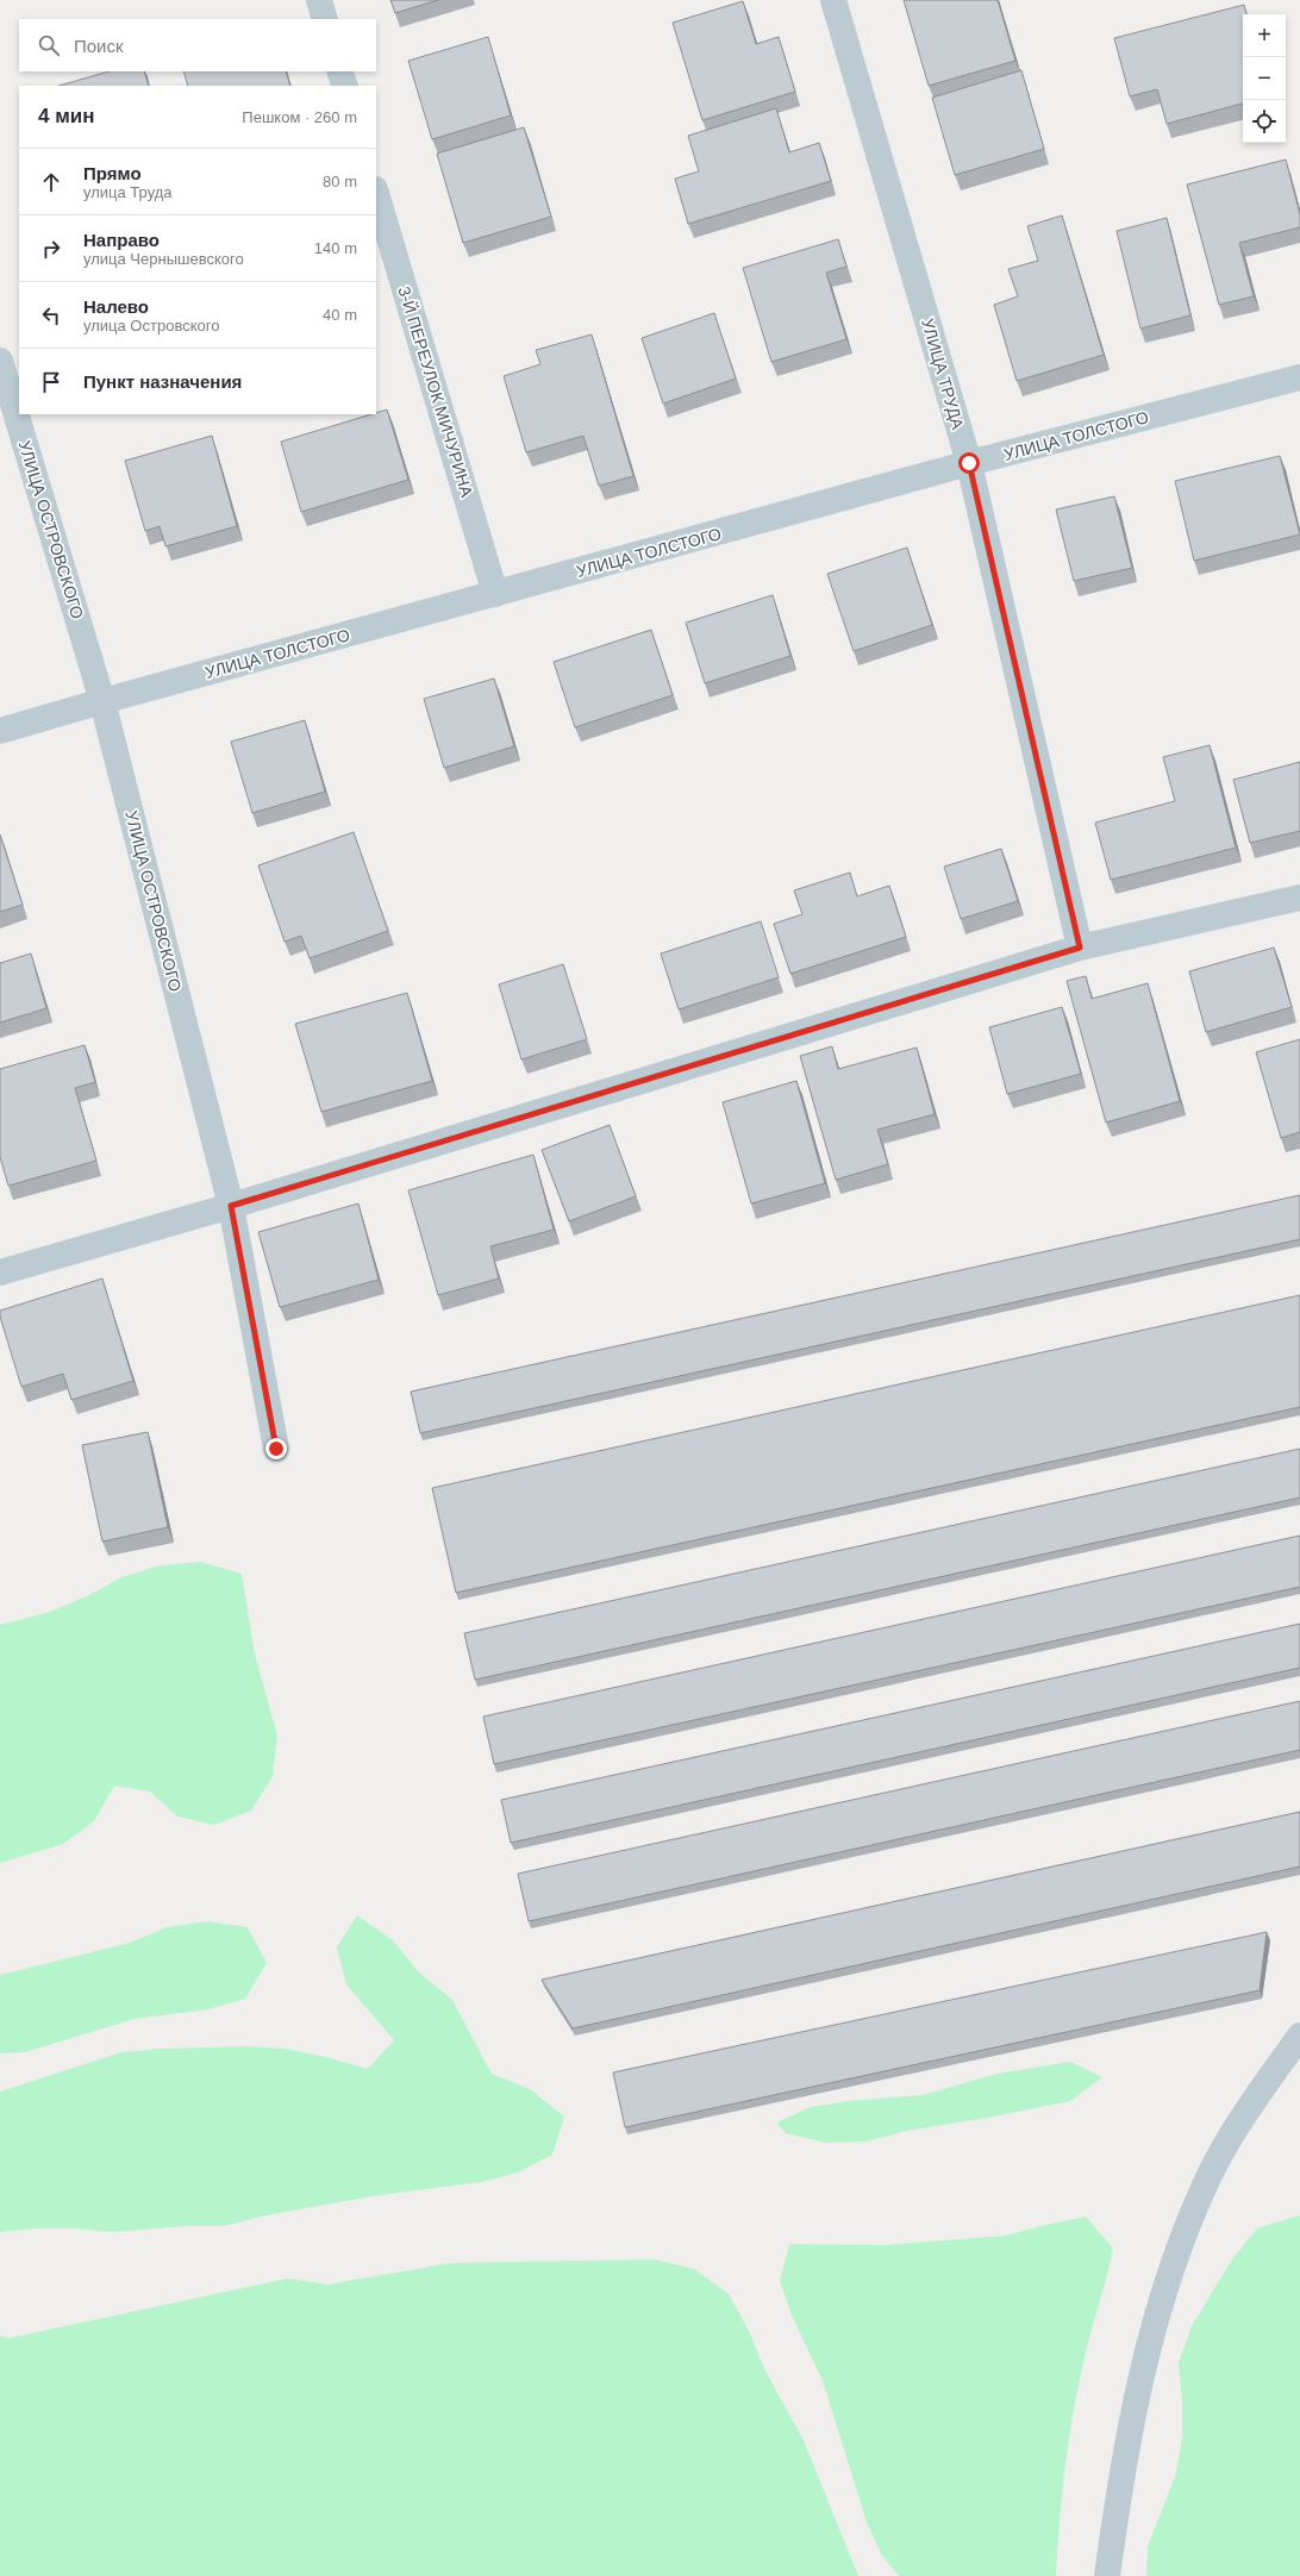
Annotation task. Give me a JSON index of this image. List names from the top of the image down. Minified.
{"streets":{"street":["УЛИЦА ТРУДА","3-Й ПЕРЕУЛОК МИЧУРИНА","УЛИЦА ТОЛСТОГО","УЛИЦА ОСТРОВСКОГО"]},"crossings":[["УЛИЦА ТРУДА","УЛИЦА ТОЛСТОГО"],["3-Й ПЕРЕУЛОК МИЧУРИНА","УЛИЦА ТОЛСТОГО"],["УЛИЦА ТОЛСТОГО","УЛИЦА ОСТРОВСКОГО"]],"page":{"map_buttons":["+","−"],"search":"Поиск","heading":["4 мин","Пешком · 260 m"],"list":[["Прямо","улица Труда","80 m"],["Направо","улица Чернышевского","140 m"],["Налево","улица Островского","40 m"],"Пункт назначения"]}}
